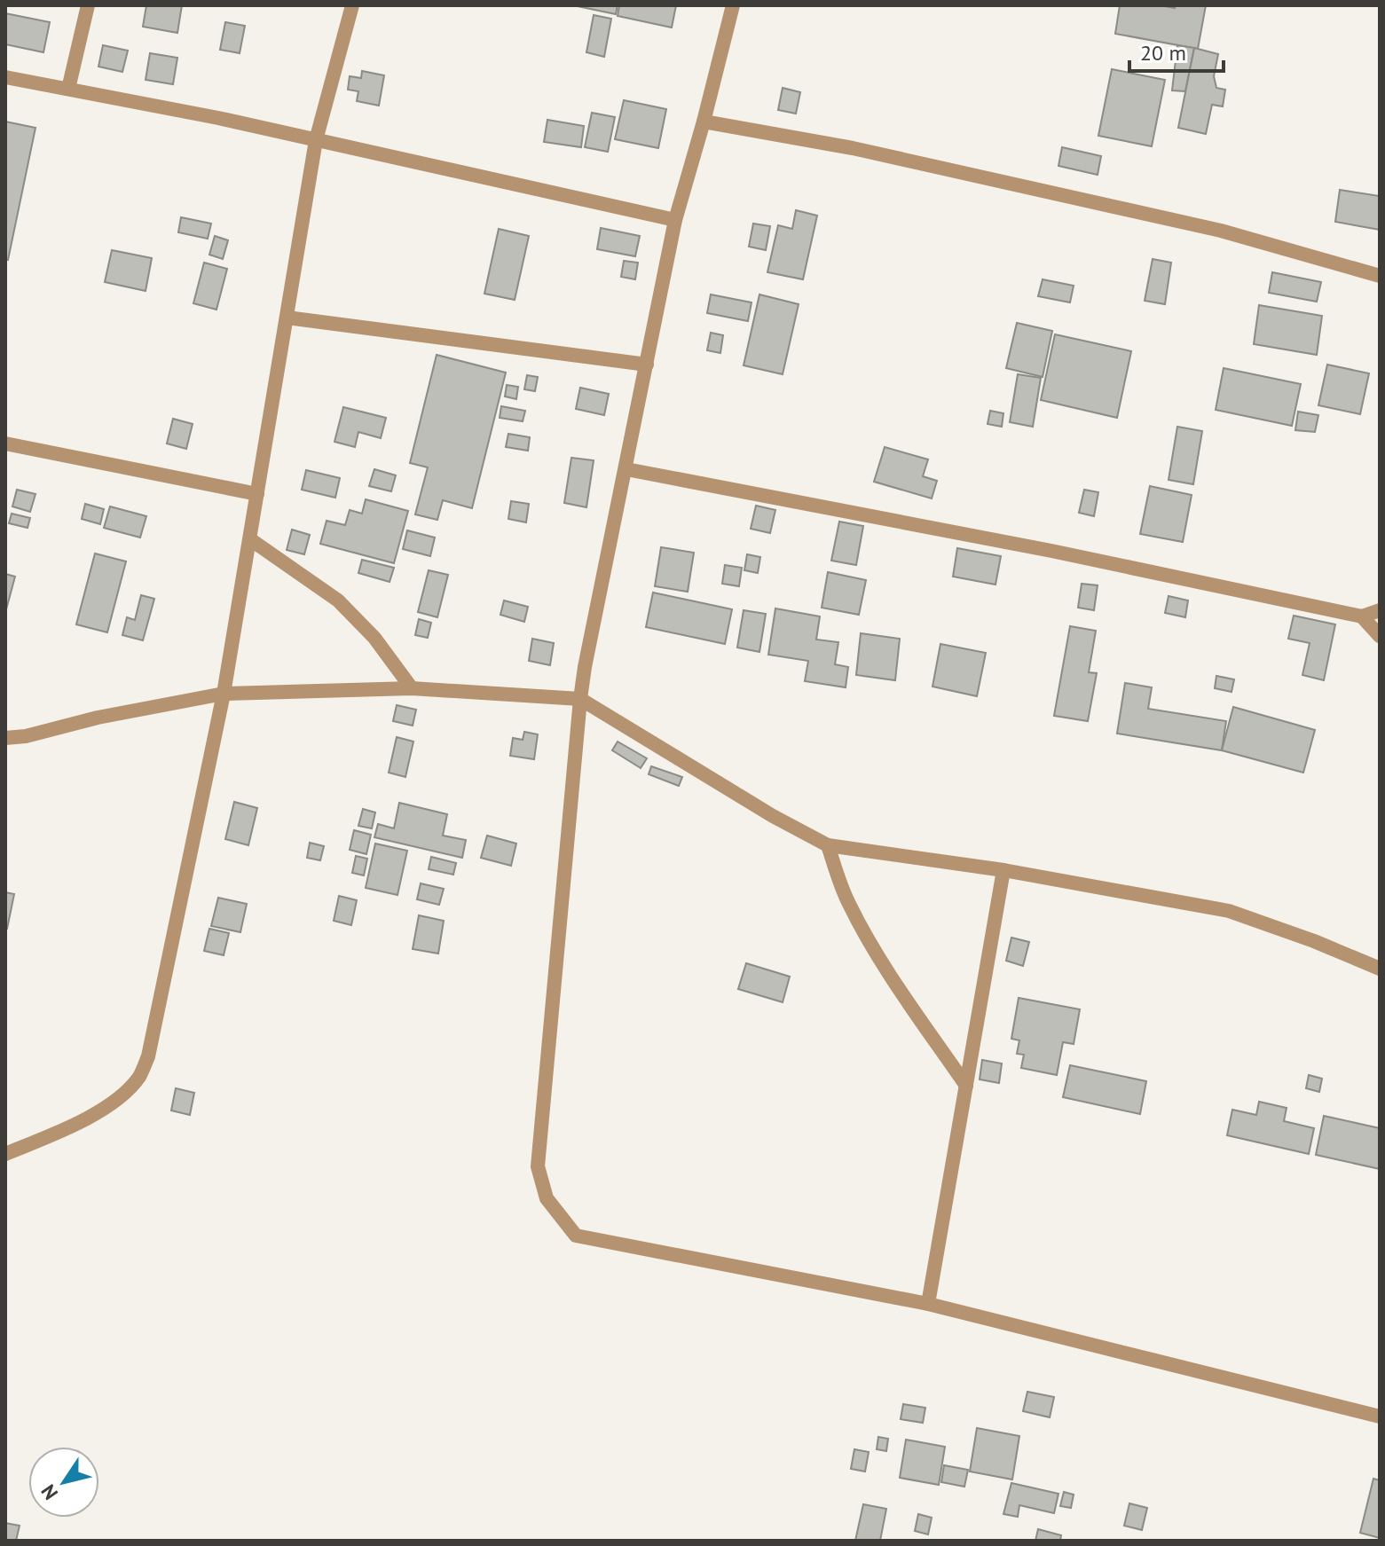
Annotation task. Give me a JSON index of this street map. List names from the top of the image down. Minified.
{"scale_bar":"20 m","north":"bottom left"}
